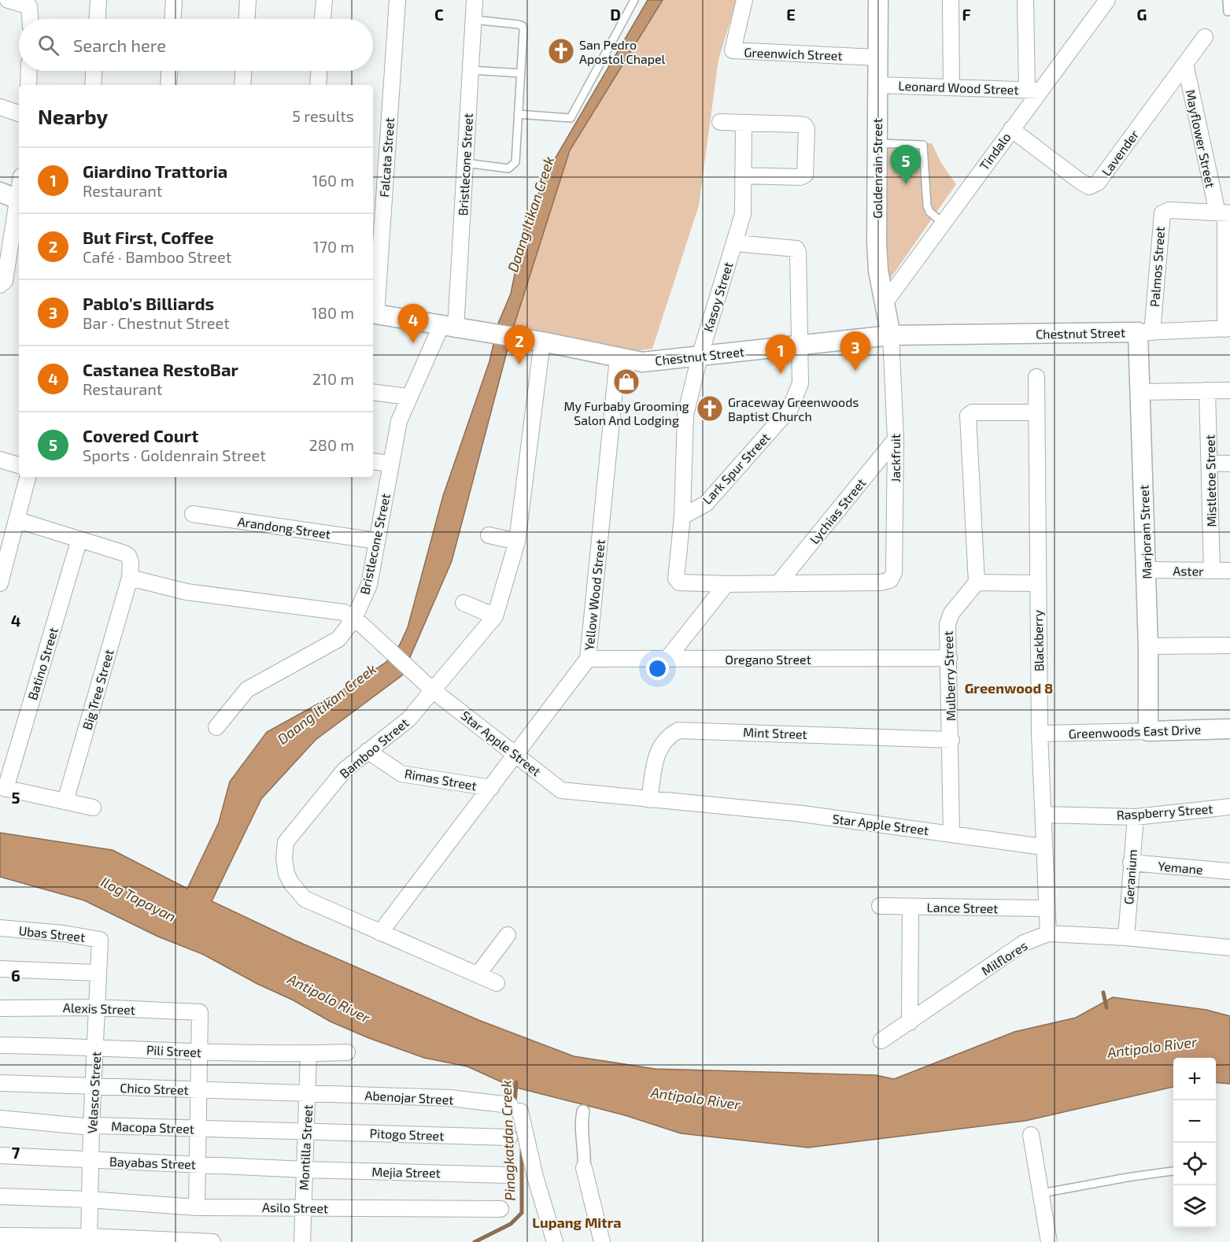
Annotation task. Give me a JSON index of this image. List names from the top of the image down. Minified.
{"streets":{"street":["Greenwich Street","Leonard Wood Street","Mayflower Street","Tindalo","Lavender","Falcata Street","Bristlecone Street","Goldenrain Street","Palmos Street","Kasoy Street","Chestnut Street","Jackfruit","Lark Spur Street","Mistletoe Street","Lychias Street","Arandong Street","Marjoram Street","Aster","Yellow Wood Street","Blackberry","Oregano Street","Batino Street","Mulberry Street","Big Tree Street","Greenwoods East Drive","Mint Street","Star Apple Street","Bamboo Street","Rimas Street","Raspberry Street","Yemane","Geranium","Lance Street","Ubas Street","Milflores","Alexis Street","Pili Street","Chico Street","Velasco Street","Abenojar Street","Macopa Street","Pitogo Street","Montilla Street","Bayabas Street","Mejia Street","Asilo Street"]},"crossings":[["Greenwich Street","Goldenrain Street"],["Leonard Wood Street","Tindalo"],["Leonard Wood Street","Goldenrain Street"],["Mayflower Street","Lavender"],["Mayflower Street","Palmos Street"],["Mayflower Street","Chestnut Street"],["Tindalo","Lavender"],["Tindalo","Goldenrain Street"],["Falcata Street","Chestnut Street"],["Bristlecone Street","Chestnut Street"],["Bristlecone Street","Arandong Street"],["Bristlecone Street","Star Apple Street"],["Goldenrain Street","Chestnut Street"],["Goldenrain Street","Jackfruit"],["Palmos Street","Chestnut Street"],["Palmos Street","Marjoram Street"],["Kasoy Street","Chestnut Street"],["Kasoy Street","Lark Spur Street"],["Chestnut Street","Jackfruit"],["Chestnut Street","Lark Spur Street"],["Chestnut Street","Marjoram Street"],["Chestnut Street","Yellow Wood Street"],["Chestnut Street","Bamboo Street"],["Jackfruit","Lychias Street"],["Mistletoe Street","Aster"],["Marjoram Street","Aster"],["Marjoram Street","Greenwoods East Drive"],["Yellow Wood Street","Oregano Street"],["Yellow Wood Street","Star Apple Street"],["Yellow Wood Street","Bamboo Street"],["Yellow Wood Street","Rimas Street"],["Blackberry","Greenwoods East Drive"],["Blackberry","Star Apple Street"],["Blackberry","Raspberry Street"],["Blackberry","Lance Street"],["Blackberry","Milflores"],["Oregano Street","Mulberry Street"],["Mulberry Street","Mint Street"],["Mulberry Street","Star Apple Street"],["Big Tree Street","Star Apple Street"],["Mint Street","Star Apple Street"],["Star Apple Street","Bamboo Street"],["Bamboo Street","Rimas Street"],["Raspberry Street","Geranium"],["Yemane","Geranium"],["Geranium","Milflores"],["Ubas Street","Velasco Street"],["Alexis Street","Pili Street"],["Alexis Street","Velasco Street"],["Pili Street","Velasco Street"],["Pili Street","Montilla Street"],["Chico Street","Velasco Street"],["Chico Street","Abenojar Street"],["Chico Street","Montilla Street"],["Velasco Street","Macopa Street"],["Velasco Street","Bayabas Street"],["Velasco Street","Asilo Street"],["Abenojar Street","Montilla Street"],["Macopa Street","Pitogo Street"],["Macopa Street","Montilla Street"],["Pitogo Street","Montilla Street"],["Montilla Street","Bayabas Street"],["Montilla Street","Mejia Street"],["Montilla Street","Asilo Street"],["Bayabas Street","Mejia Street"]],"districts":["Greenwood 8","Lupang Mitra"],"water":["Daang Itikan Creek","Ilog Tapayan","Antipolo River","Pinagkatdan Creek"],"places":{"church":["San Pedro Apostol Chapel","Graceway Greenwoods Baptist Church"],"shop":["My Furbaby Grooming Salon And Lodging"]},"page":{"search":"Search here","heading":["Nearby","5 results"],"pins":["5","4","2","3","1"],"list":[{"mark":"1","name":"Giardino Trattoria","note":"Restaurant","value":"160 m"},{"mark":"2","name":"But First, Coffee","note":"Café · Bamboo Street","value":"170 m"},{"mark":"3","name":"Pablo's Billiards","note":"Bar · Chestnut Street","value":"180 m"},{"mark":"4","name":"Castanea RestoBar","note":"Restaurant","value":"210 m"},{"mark":"5","name":"Covered Court","note":"Sports · Goldenrain Street","value":"280 m"}],"map_buttons":["+","−"]},"grid":{"columns":["C","D","E","F","G"],"rows":["4","5","6","7"]}}
